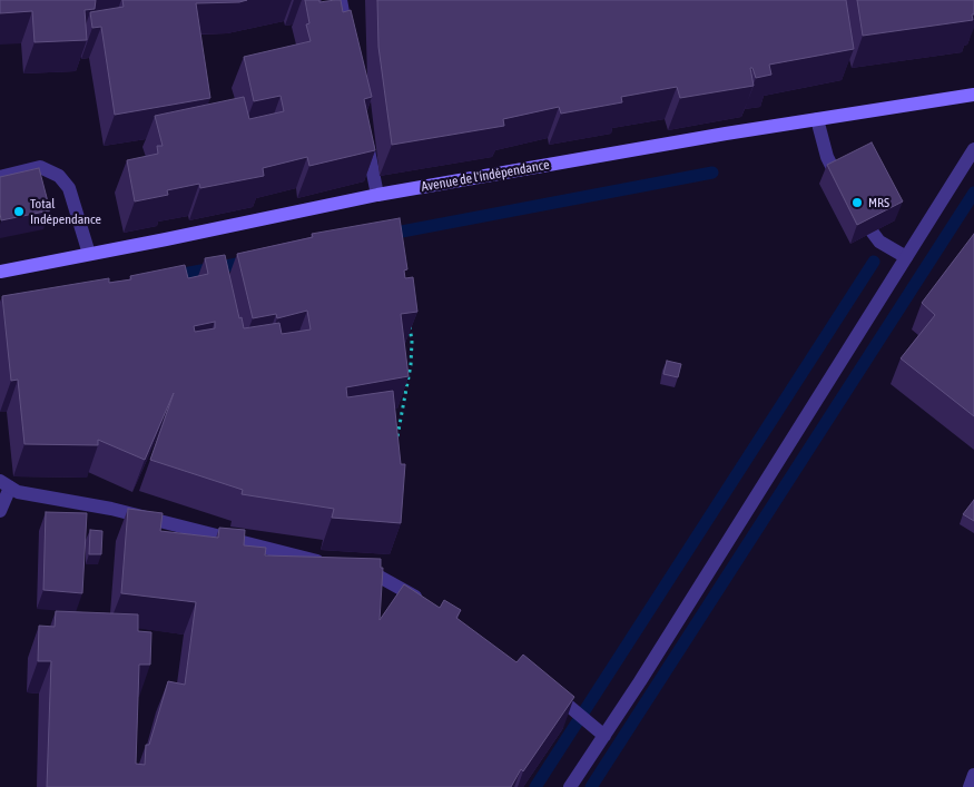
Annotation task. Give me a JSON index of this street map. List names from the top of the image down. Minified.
{"streets":{"main road":["Avenue de l'indépendance"]},"places":["MRS","Total Indépendance"]}
